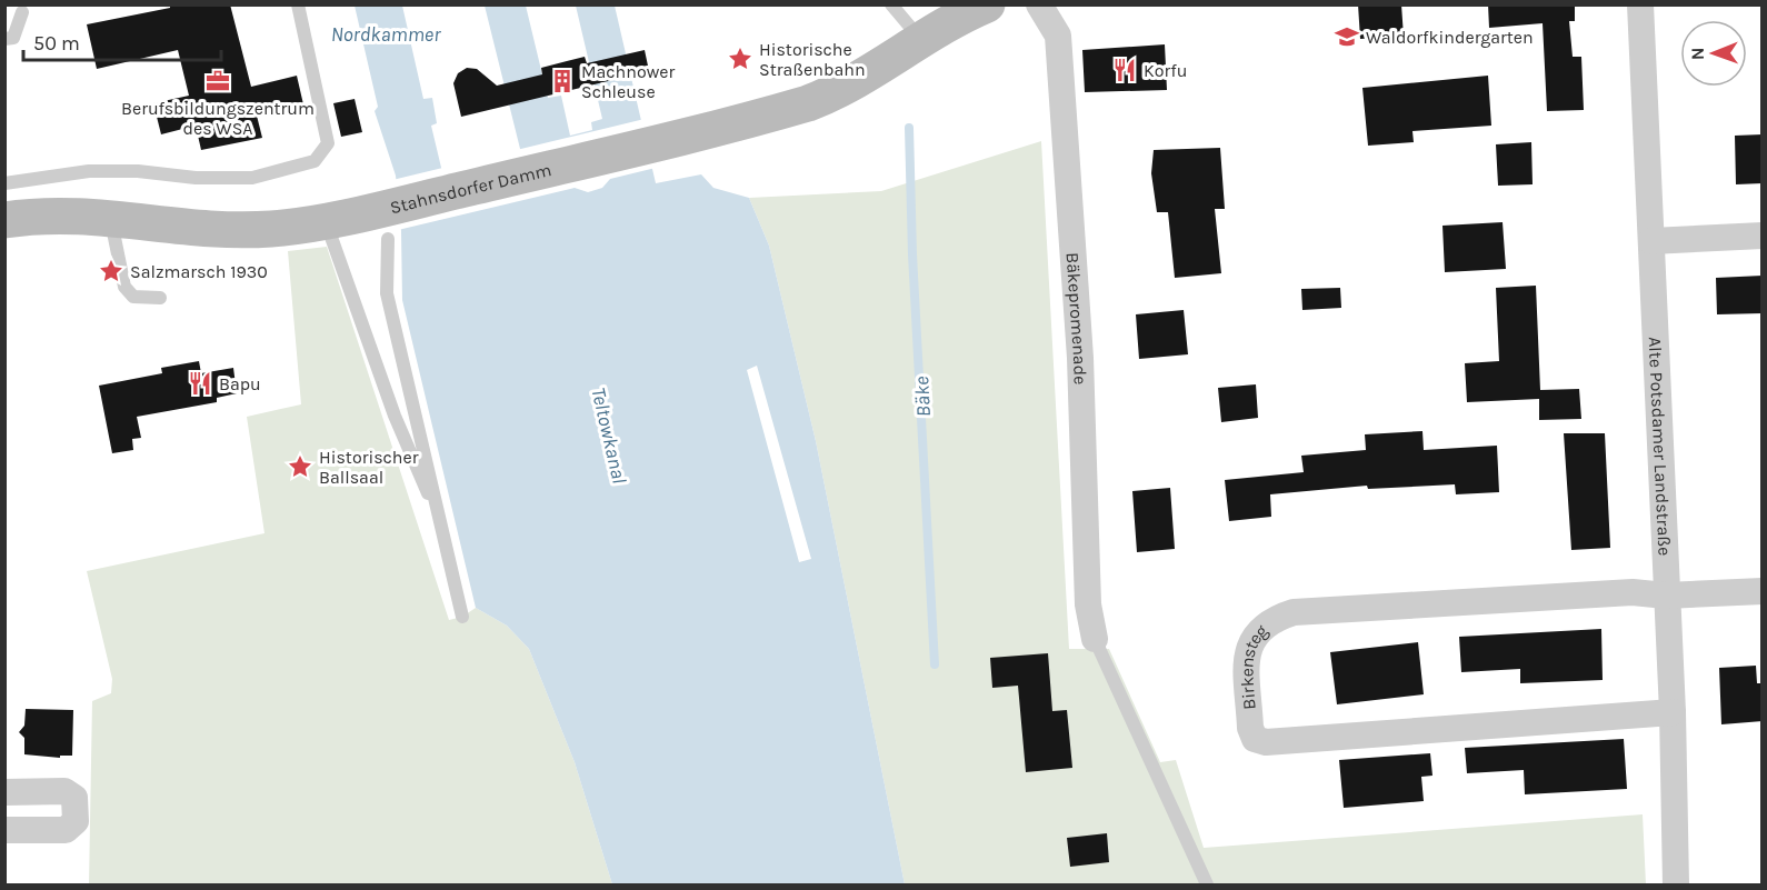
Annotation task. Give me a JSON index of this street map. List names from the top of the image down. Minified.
{"streets":{"street":["Stahnsdorfer Damm","Bäkepromenade","Alte Potsdamer Landstraße","Birkensteg"]},"crossings":[["Alte Potsdamer Landstraße","Birkensteg"]],"water":["Nordkammer","Bäke","Teltowkanal"],"places":{"school or university":["Waldorfkindergarten"],"place":["Historische Straßenbahn","Salzmarsch 1930","Historischer Ballsaal"],"restaurant":["Korfu","Bapu"],"office":["Berufsbildungszentrum des WSA"],"building":["Machnower Schleuse"]},"scale_bar":"50 m","north":"left"}
